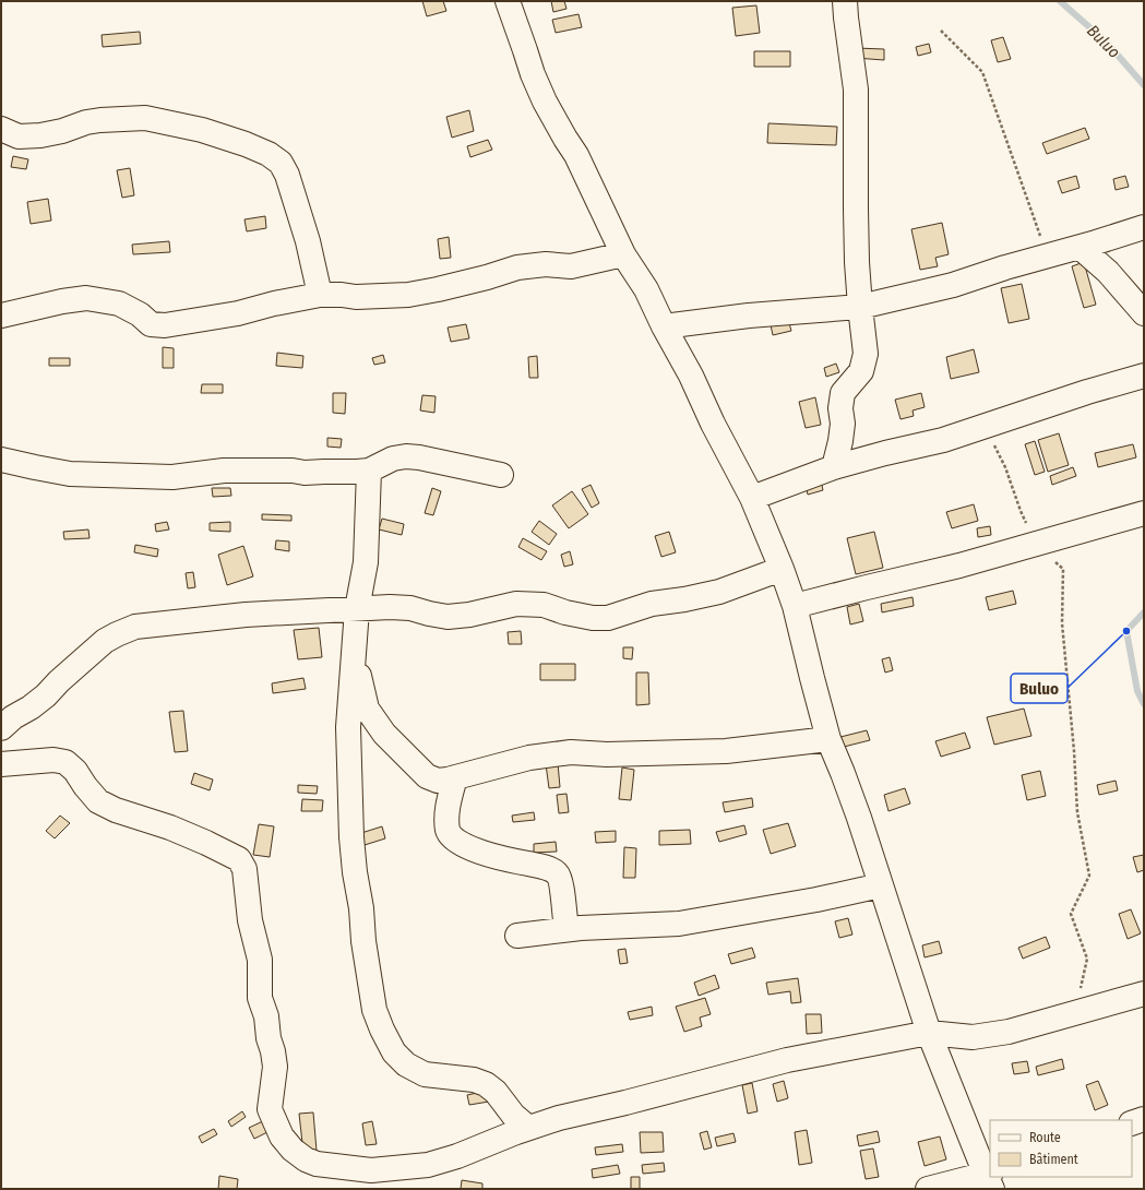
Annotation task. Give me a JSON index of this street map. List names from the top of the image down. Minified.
{"water":["Buluo"],"places":["Buluo"],"legend":["Route","Bâtiment"]}
